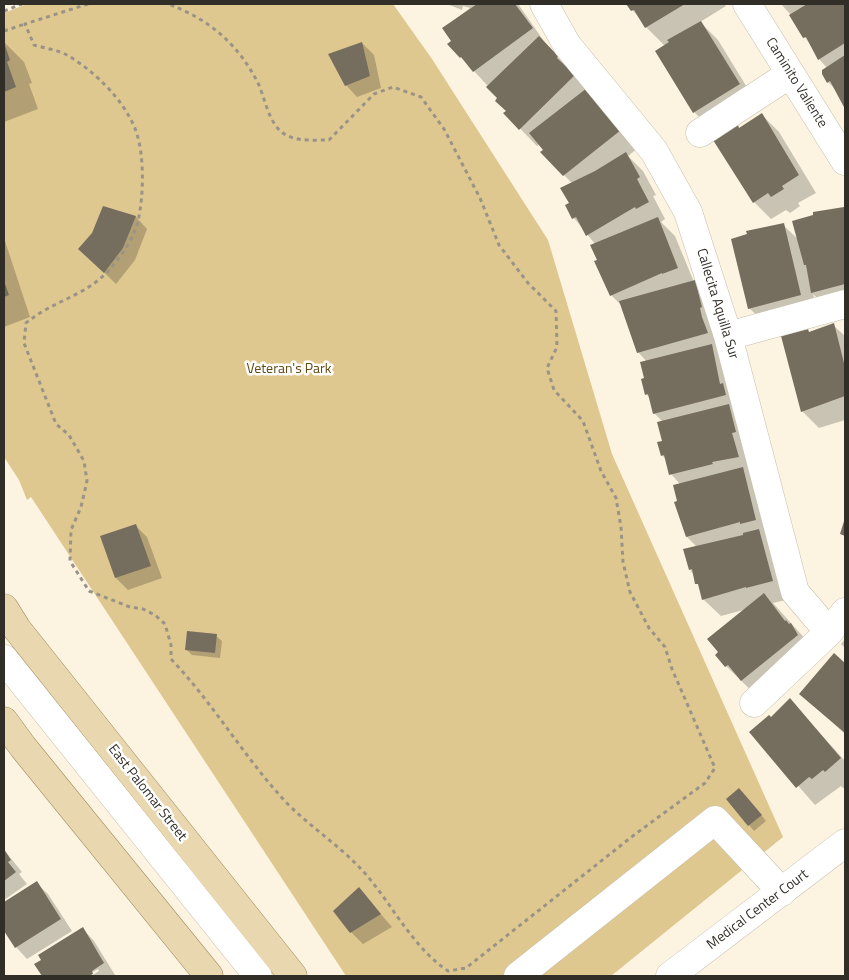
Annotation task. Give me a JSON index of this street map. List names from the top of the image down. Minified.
{"streets":{"main road":["East Palomar Street"],"street":["Caminito Valiente","Callecita Aquilla Sur","Medical Center Court"]},"parks":["Veteran's Park"]}
